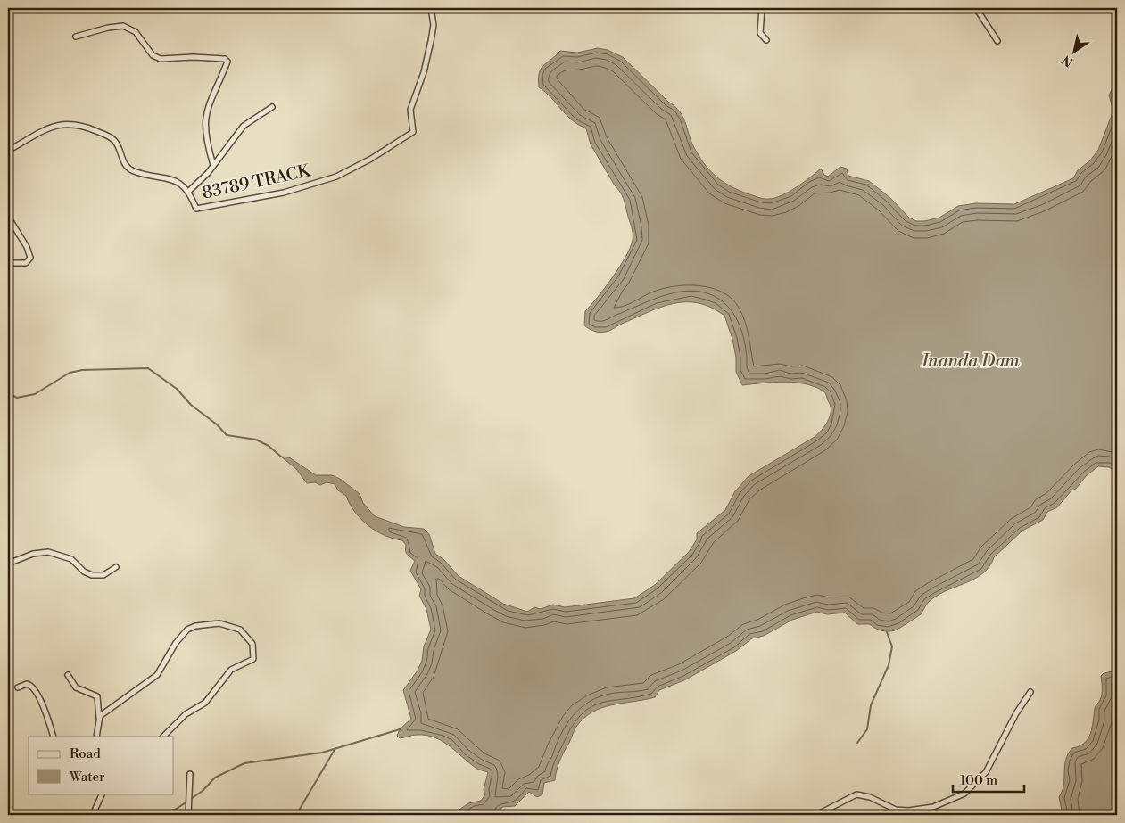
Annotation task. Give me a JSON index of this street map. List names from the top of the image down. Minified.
{"streets":{"street":["83789 TRACK"]},"water":["Inanda Dam"],"legend":["Road","Water"],"scale_bar":"100 m","north":"bottom left"}
